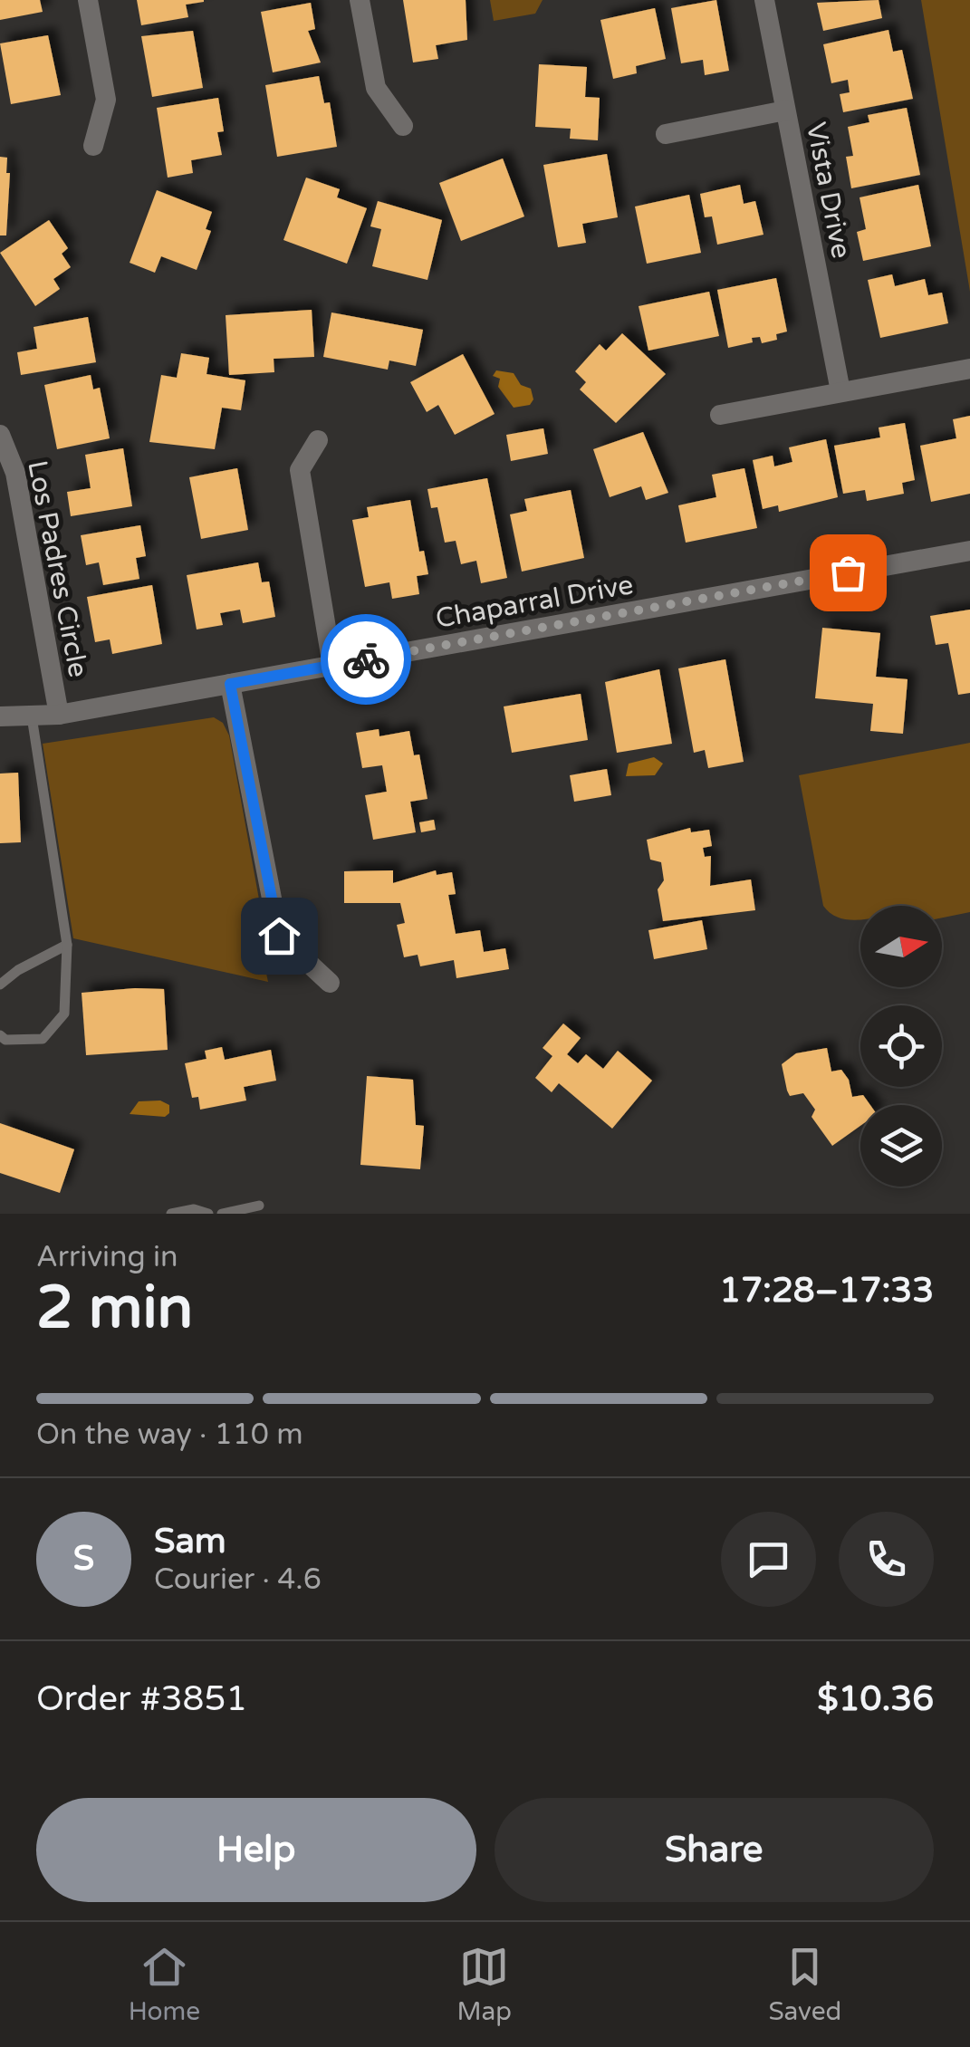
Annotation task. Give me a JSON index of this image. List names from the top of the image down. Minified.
{"streets":{"street":["Vista Drive","Los Padres Circle","Chaparral Drive"]},"crossings":[["Los Padres Circle","Chaparral Drive"]],"north":"right","page":{"heading":["2 min","Arriving in","17:28–17:33"],"panel":["Sam","Courier · 4.6","Order #3851","$10.36"],"bar":"On the way · 110 m","round":"S","buttons":["Help","Share"],"tabs":["Home","Map","Saved"]}}
